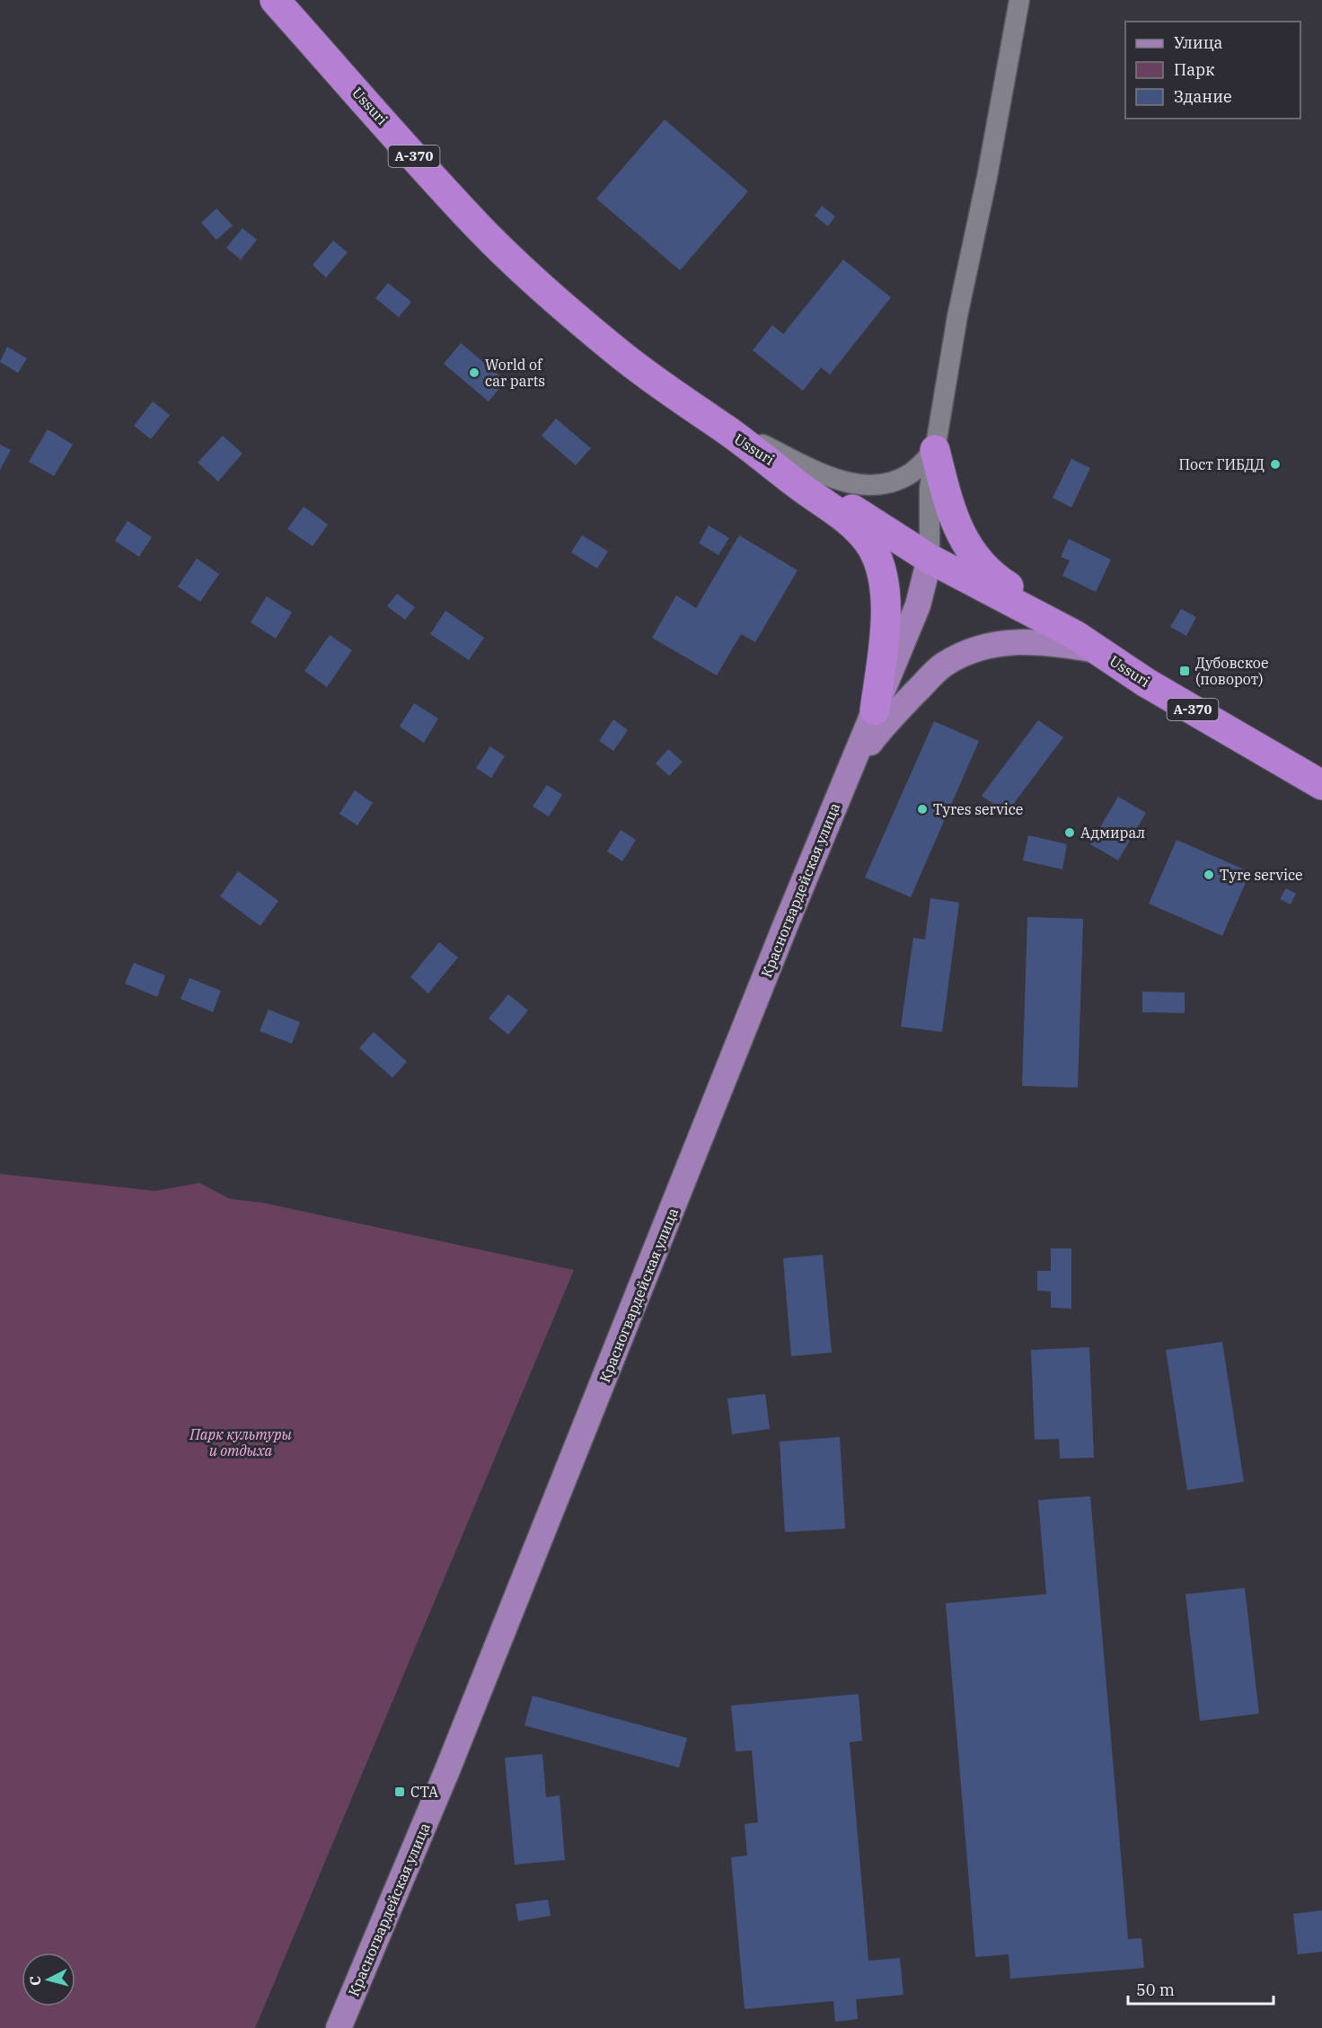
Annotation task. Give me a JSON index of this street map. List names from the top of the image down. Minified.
{"streets":{"highway":["Ussuri","А-370"],"main road":["Красногвардейская улица"]},"crossings":[["Ussuri","Красногвардейская улица"]],"parks":["Парк культуры и отдыха"],"places":{"other":["World of car parts","Пост ГИБДД","Tyres service","Адмирал","Tyre service"],"transit":["Дубовское (поворот)","СТА"]},"legend":["Улица","Парк","Здание"],"scale_bar":"50 m","north":"left"}
